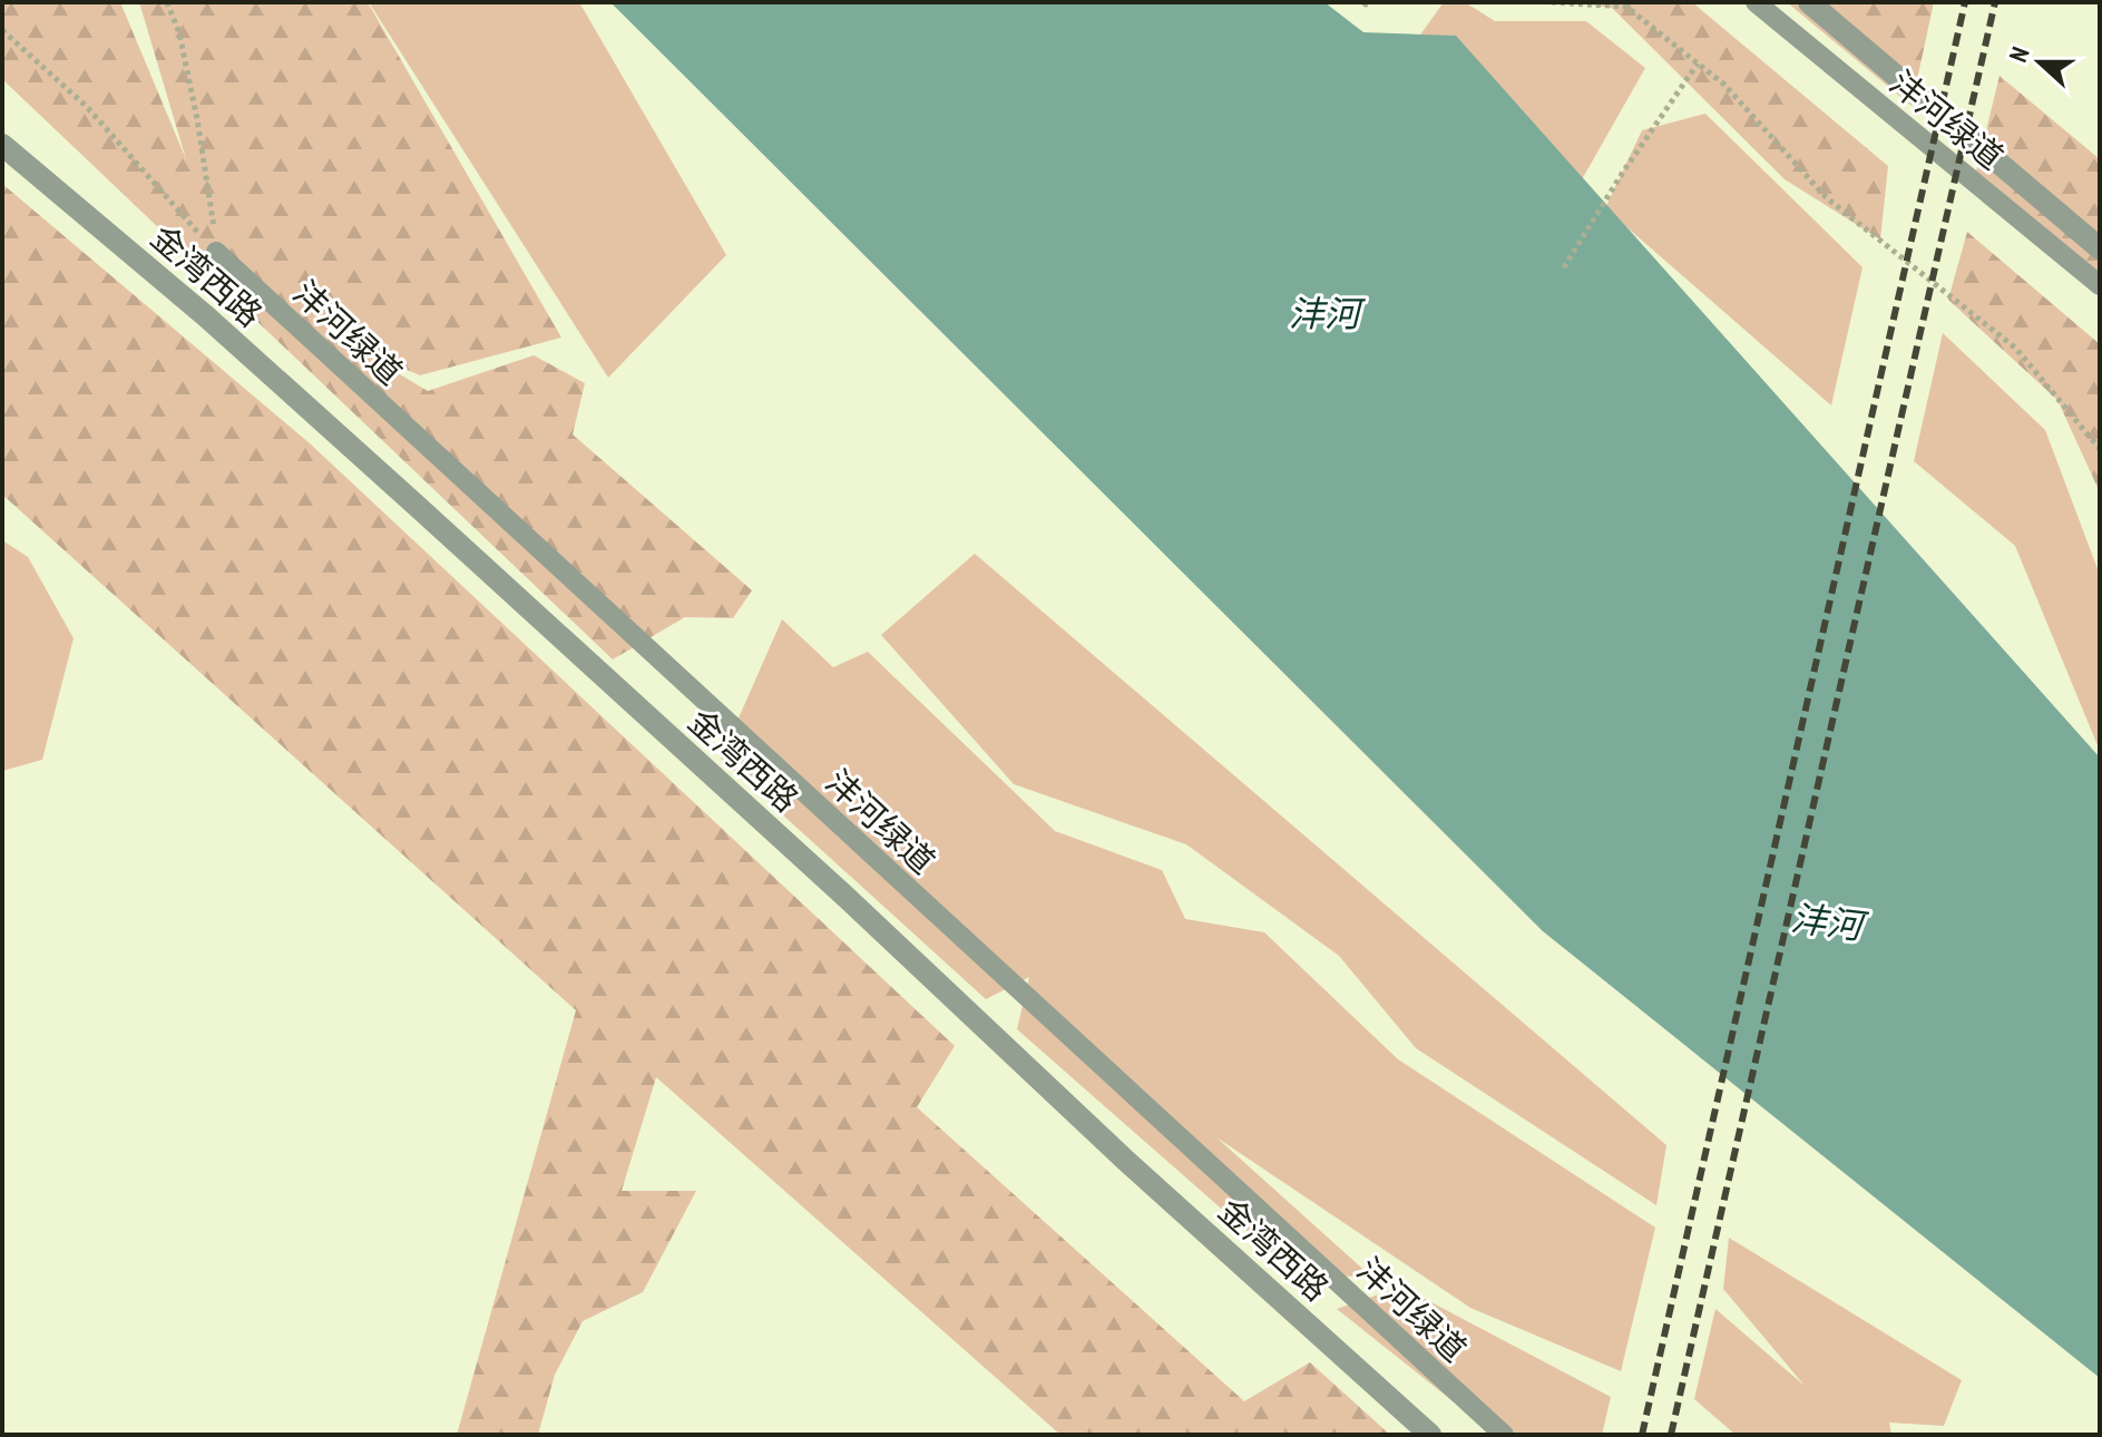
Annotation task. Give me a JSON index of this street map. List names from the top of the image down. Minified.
{"streets":{"street":["金湾西路"],"lane":["沣河绿道"]},"water":["沣河"],"north":"left"}
